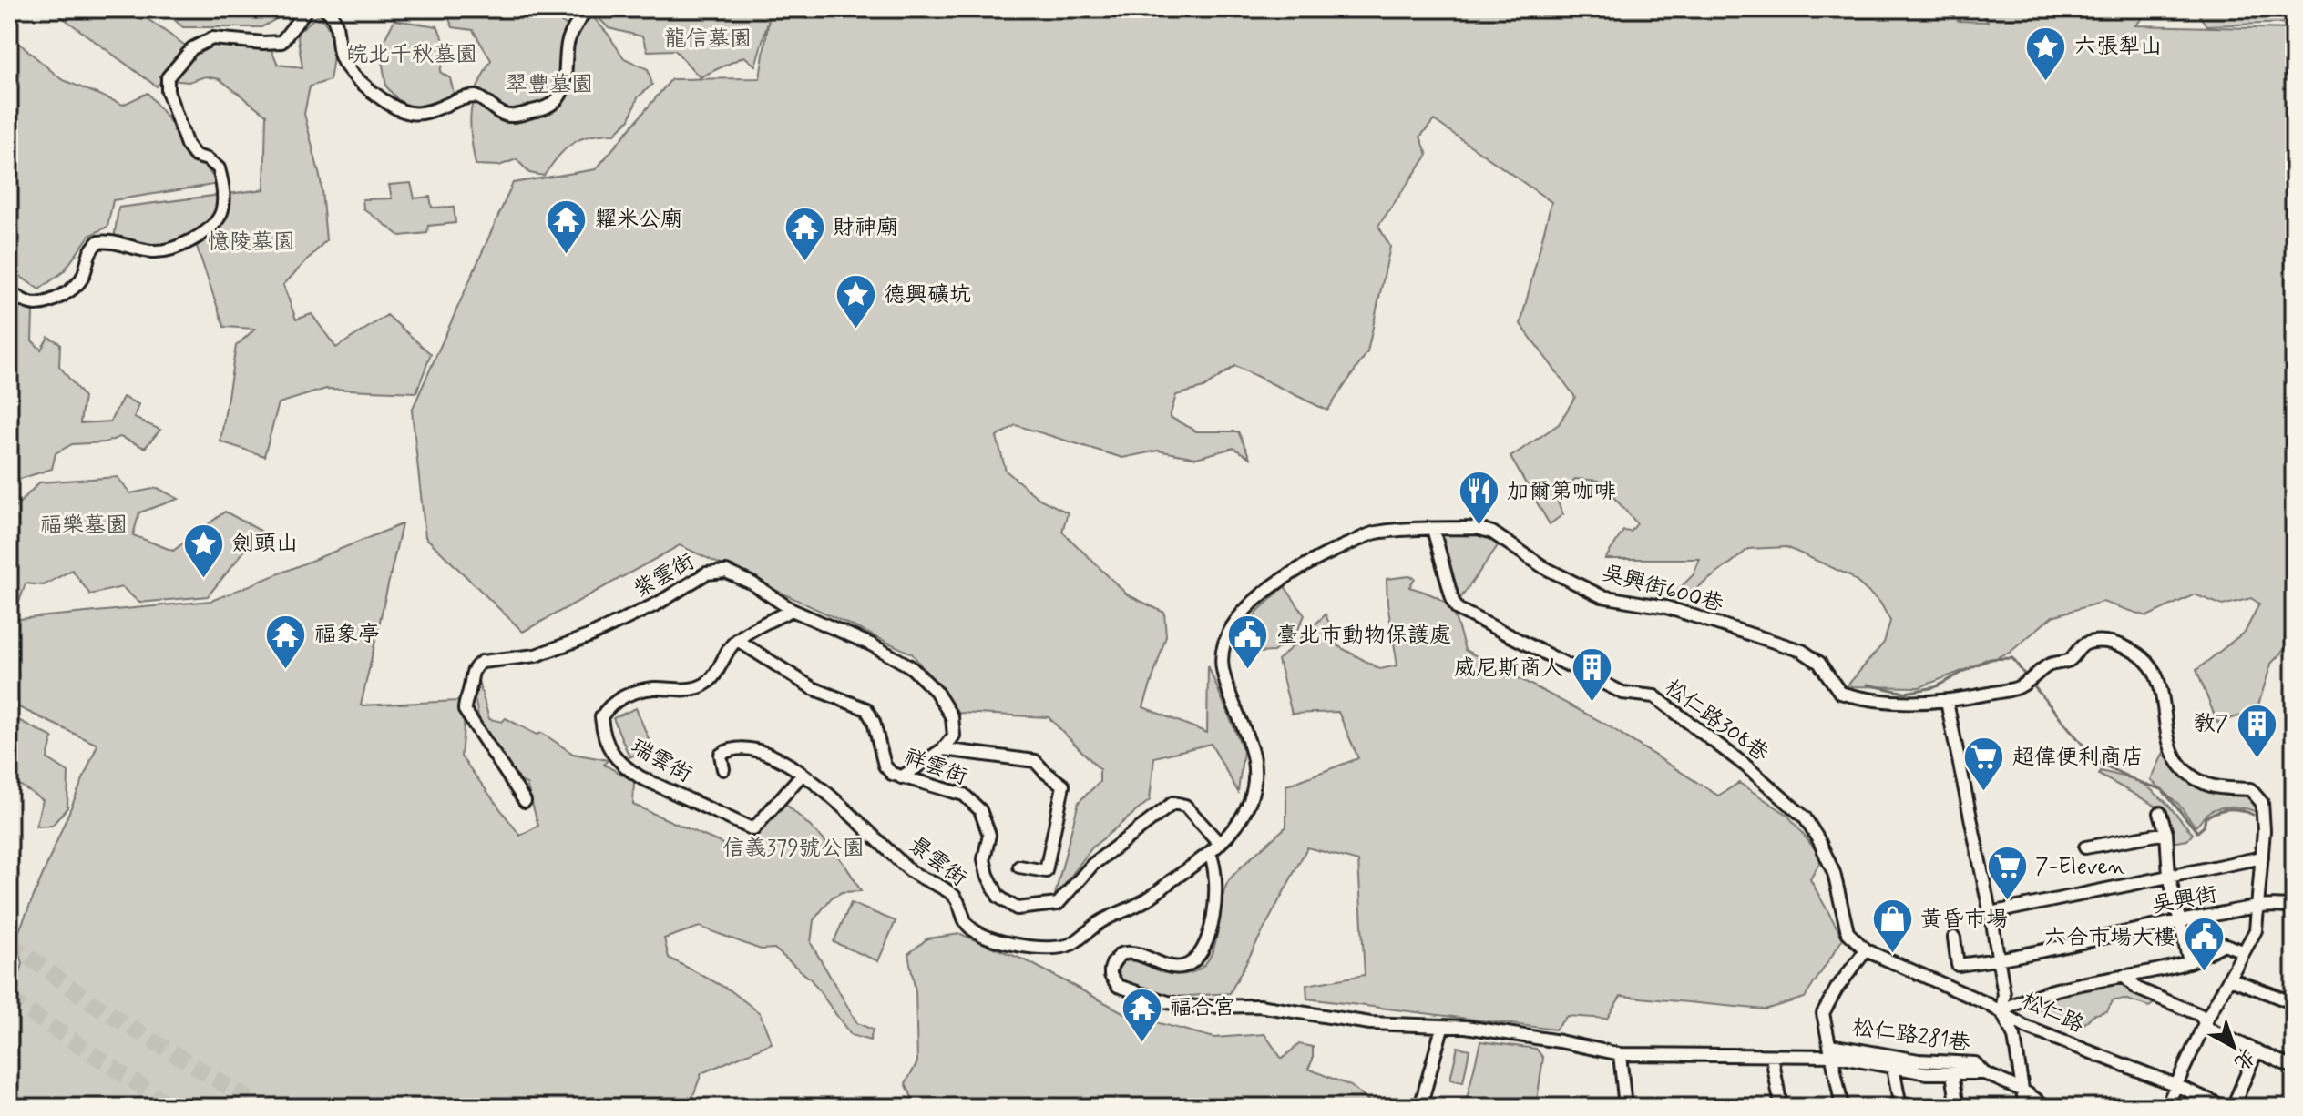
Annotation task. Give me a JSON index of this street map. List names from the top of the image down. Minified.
{"streets":{"street":["紫雲街","吳興街600巷","松仁路308巷","瑞雲街","祥雲街","景雲街","吳興街","松仁路","松仁路281巷"]},"crossings":[["紫雲街","瑞雲街"],["吳興街600巷","松仁路308巷"],["吳興街600巷","祥雲街"],["吳興街600巷","景雲街"],["松仁路308巷","松仁路"],["瑞雲街","祥雲街"],["瑞雲街","景雲街"],["祥雲街","景雲街"]],"parks":["龍信墓園","皖北千秋墓園","翠豐墓園","憶陵墓園","福樂墓園","信義379號公園"],"places":{"place":["六張犁山","德興礦坑","劍頭山"],"temple":["糶米公廟","財神廟","福象亭","福合宮"],"restaurant":["加爾第咖啡"],"public building":["臺北市動物保護處","六合市場大樓"],"building":["威尼斯商人","教7"],"supermarket":["超偉便利商店","7-Eleven"],"shop":["黃昏市場"]},"north":"bottom right"}
